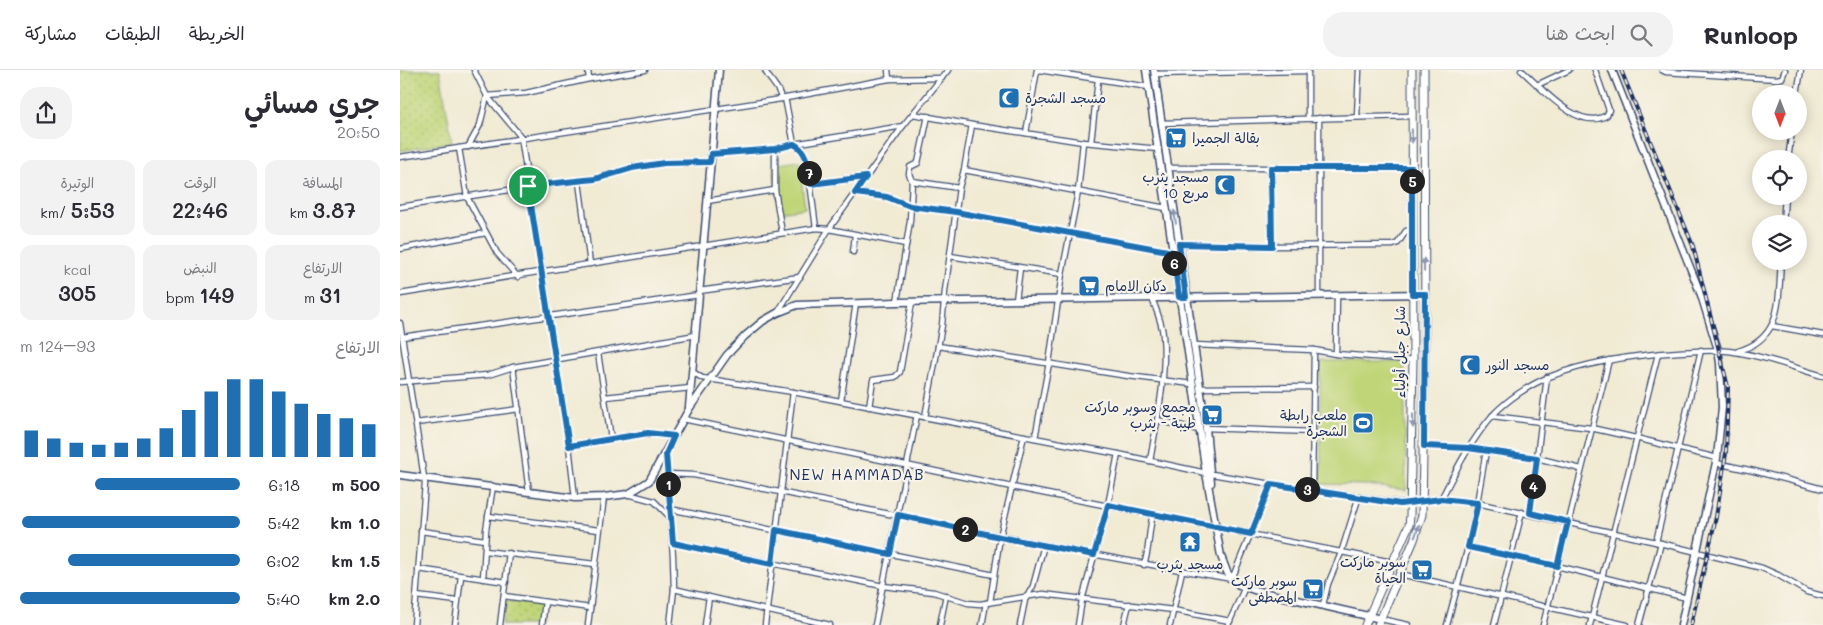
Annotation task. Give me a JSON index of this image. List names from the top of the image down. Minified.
{"streets":{"main road":["شارع جبل أولياء"]},"districts":["NEW HAMMADAB"],"places":{"mosque":["مسجد الشجرة","مسجد يثرب مربع 10","مسجد النور"],"supermarket":["بقالة الجميرا","دكان الامام","مجمع وسوبر ماركت طيبة - يثرب","سوبر ماركت الحياة","سوبر ماركت المصطفى"],"sports":["ملعب رابطة الشجرة"],"temple":["مسجد يثرب"]},"north":"bottom","page":{"header":"Runloop","search":"ابحث هنا","nav":["الخريطة","الطبقات","مشاركة"],"heading":["جري مسائي","20:50"],"stats":[["المسافة","3.87 km"],["الوقت","22:46"],["الوتيرة","5:53 /km"],["الارتفاع","31 m"],["النبض","149 bpm"],["kcal","305"]],"pins":["7","5","6","1","4","3","2"],"chart":["الارتفاع","93–124 m"],"list":[{"name":"500 m","note":"6:18"},{"name":"1.0 km","note":"5:42"},{"name":"1.5 km","note":"6:02"},{"name":"2.0 km","note":"5:40"}]}}
